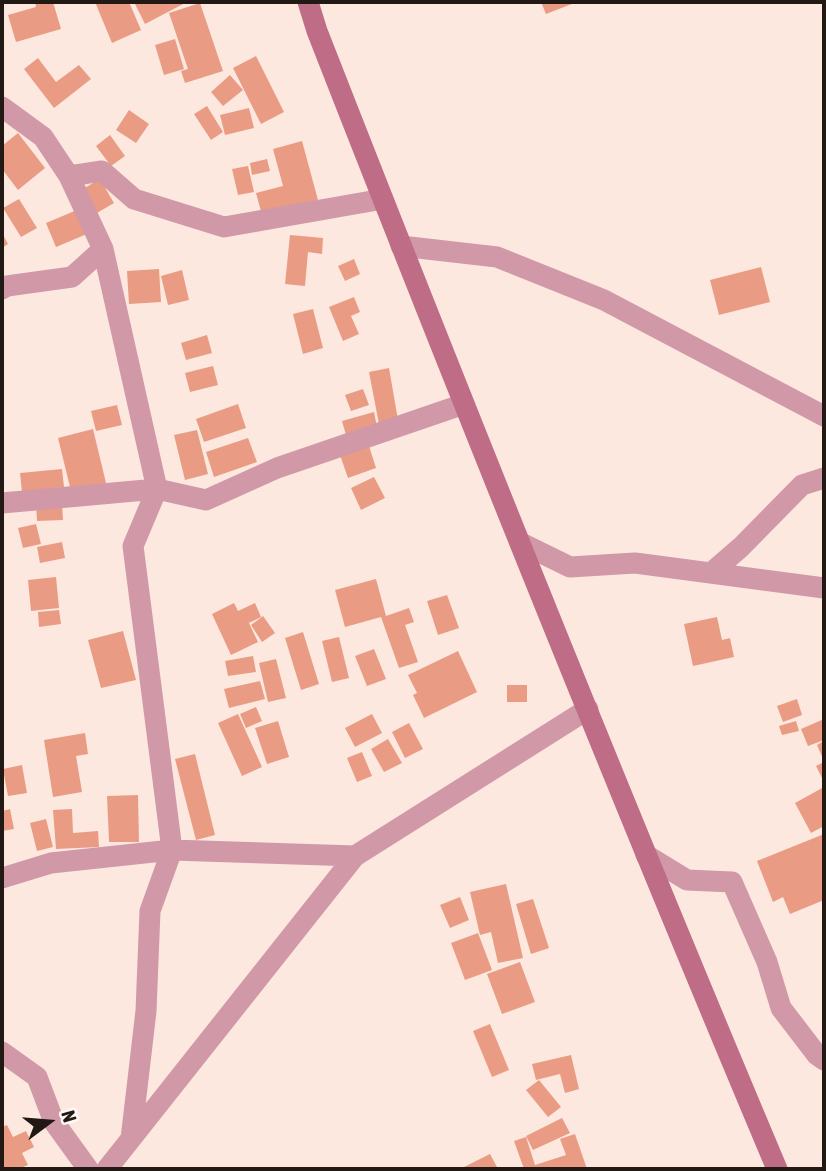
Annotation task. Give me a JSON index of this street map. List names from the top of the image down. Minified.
{"north":"right"}
